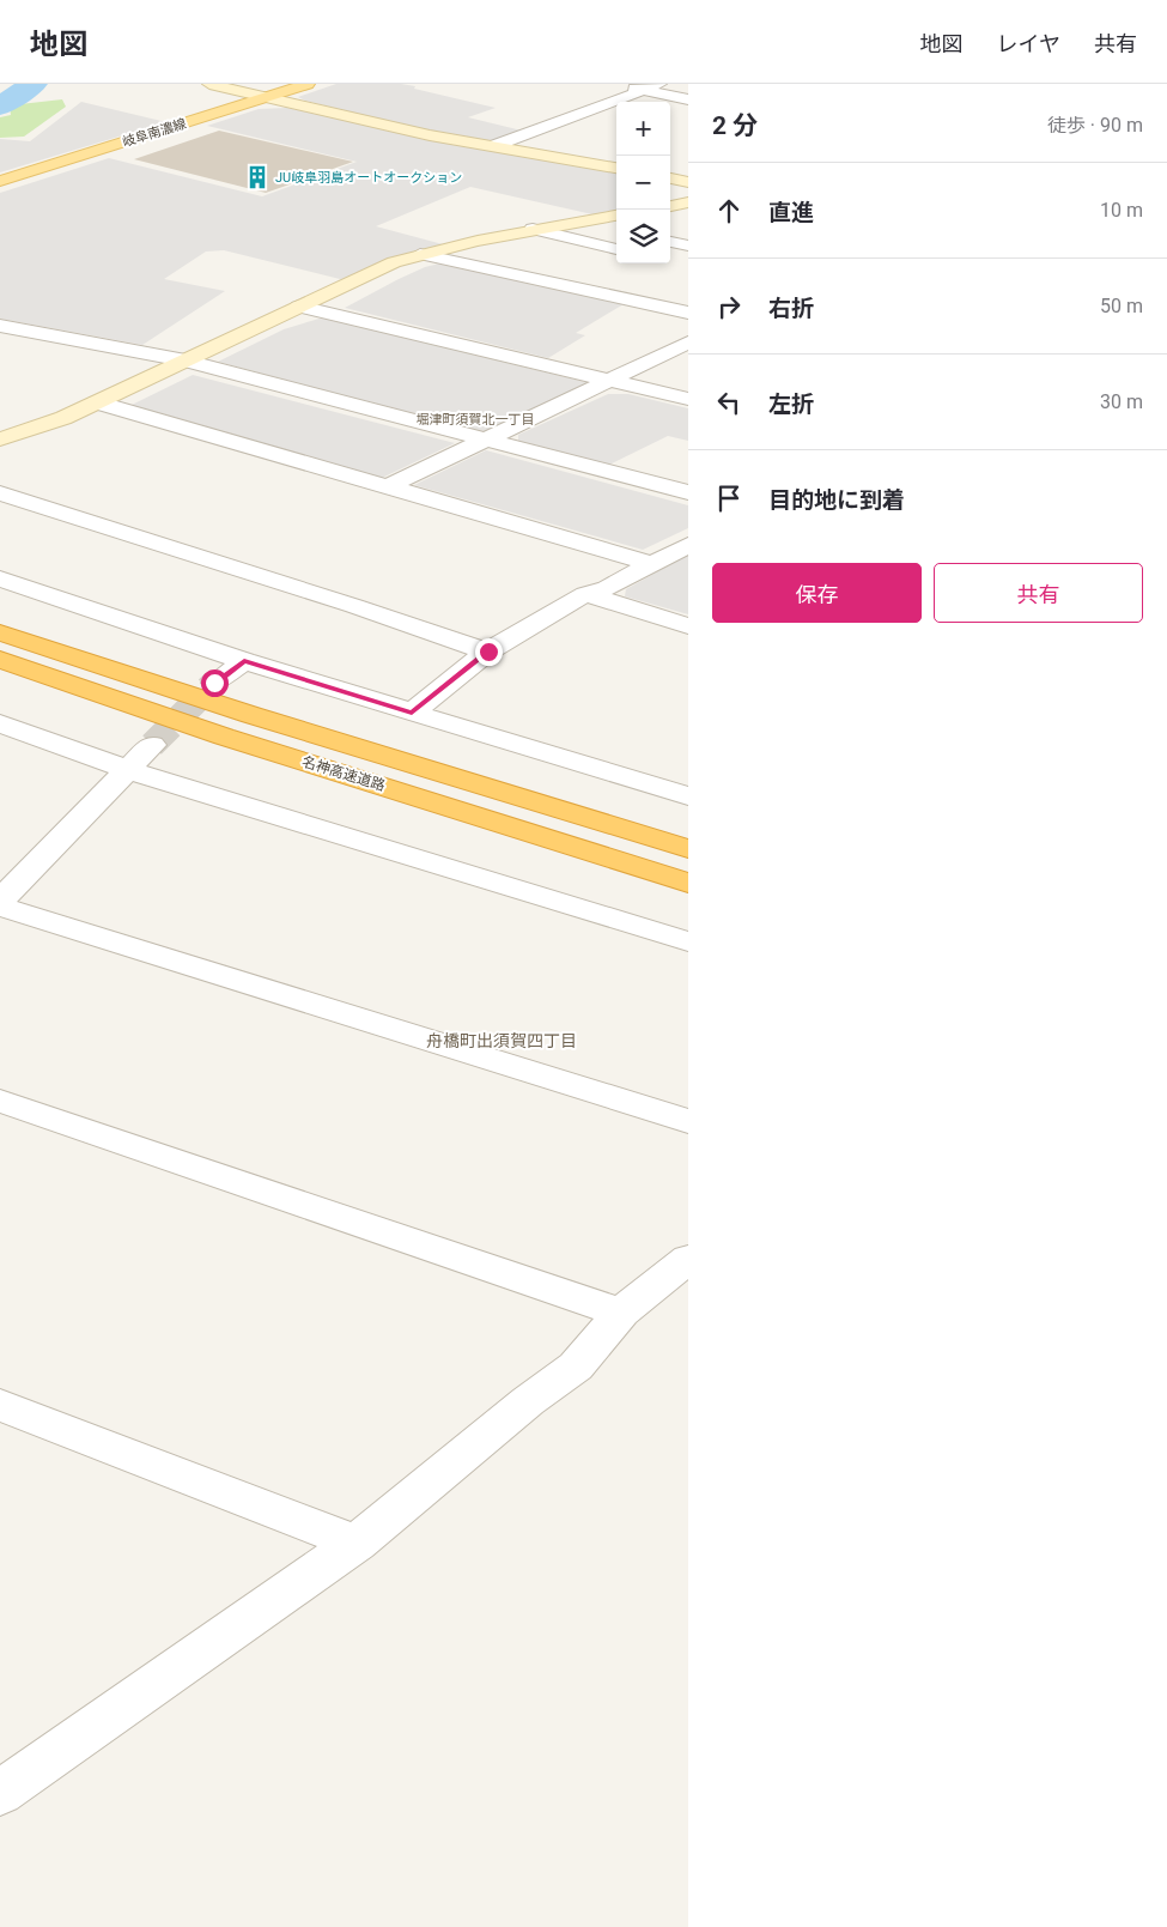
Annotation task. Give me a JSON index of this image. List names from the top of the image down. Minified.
{"streets":{"highway":["名神高速道路"],"main road":["岐阜南濃線"]},"districts":["堀津町須賀北一丁目","舟橋町出須賀四丁目"],"places":{"building":["JU岐阜羽島オートオークション"]},"page":{"header":"地図","nav":["地図","レイヤ","共有"],"heading":["2 分","徒歩 · 90 m"],"map_buttons":["+","−"],"list":[["直進","10 m"],["右折","50 m"],["左折","30 m"],"目的地に到着"],"buttons":["保存","共有"]}}
